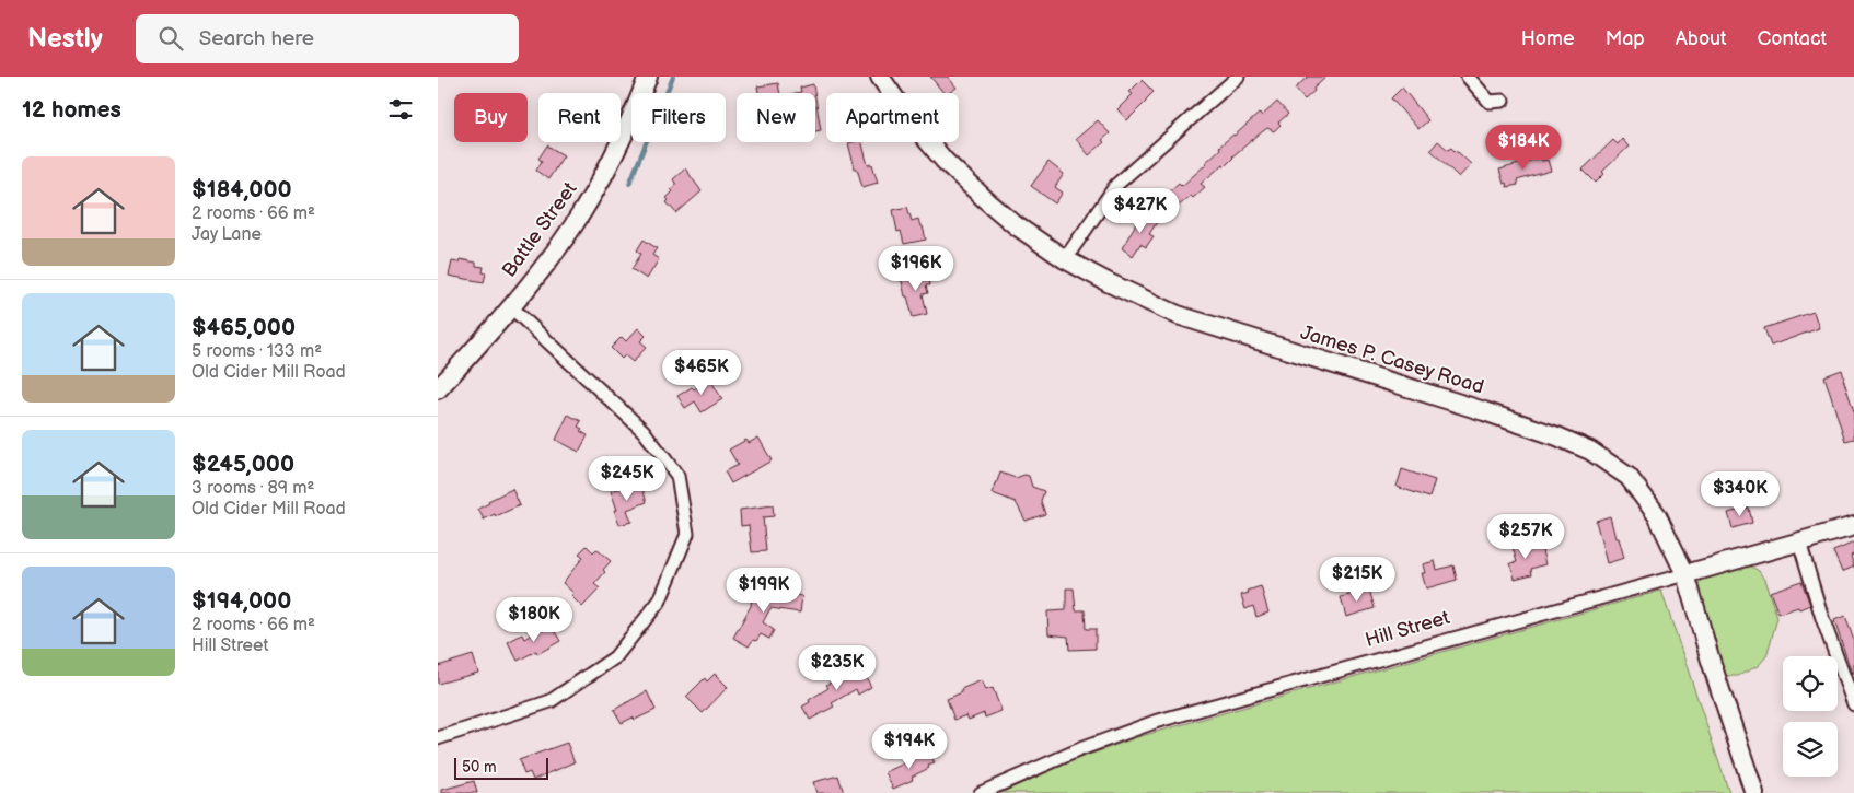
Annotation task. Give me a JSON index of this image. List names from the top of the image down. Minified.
{"streets":{"main road":["Battle Street","James P. Casey Road","Hill Street"]},"crossings":[["James P. Casey Road","Hill Street"]],"scale_bar":"50 m","page":{"header":"Nestly","search":"Search here","nav":["Home","Map","About","Contact"],"heading":"12 homes","chip":["Buy","Rent","Filters","New","Apartment"],"price":["$184K","$427K","$196K","$465K","$245K","$340K","$257K","$215K","$199K","$180K","$235K","$194K"],"list":[{"name":"$184,000","note":"2 rooms · 66 m² · Jay Lane"},{"name":"$465,000","note":"5 rooms · 133 m² · Old Cider Mill Road"},{"name":"$245,000","note":"3 rooms · 89 m² · Old Cider Mill Road"},{"name":"$194,000","note":"2 rooms · 66 m² · Hill Street"}],"scale":"50 m"}}
